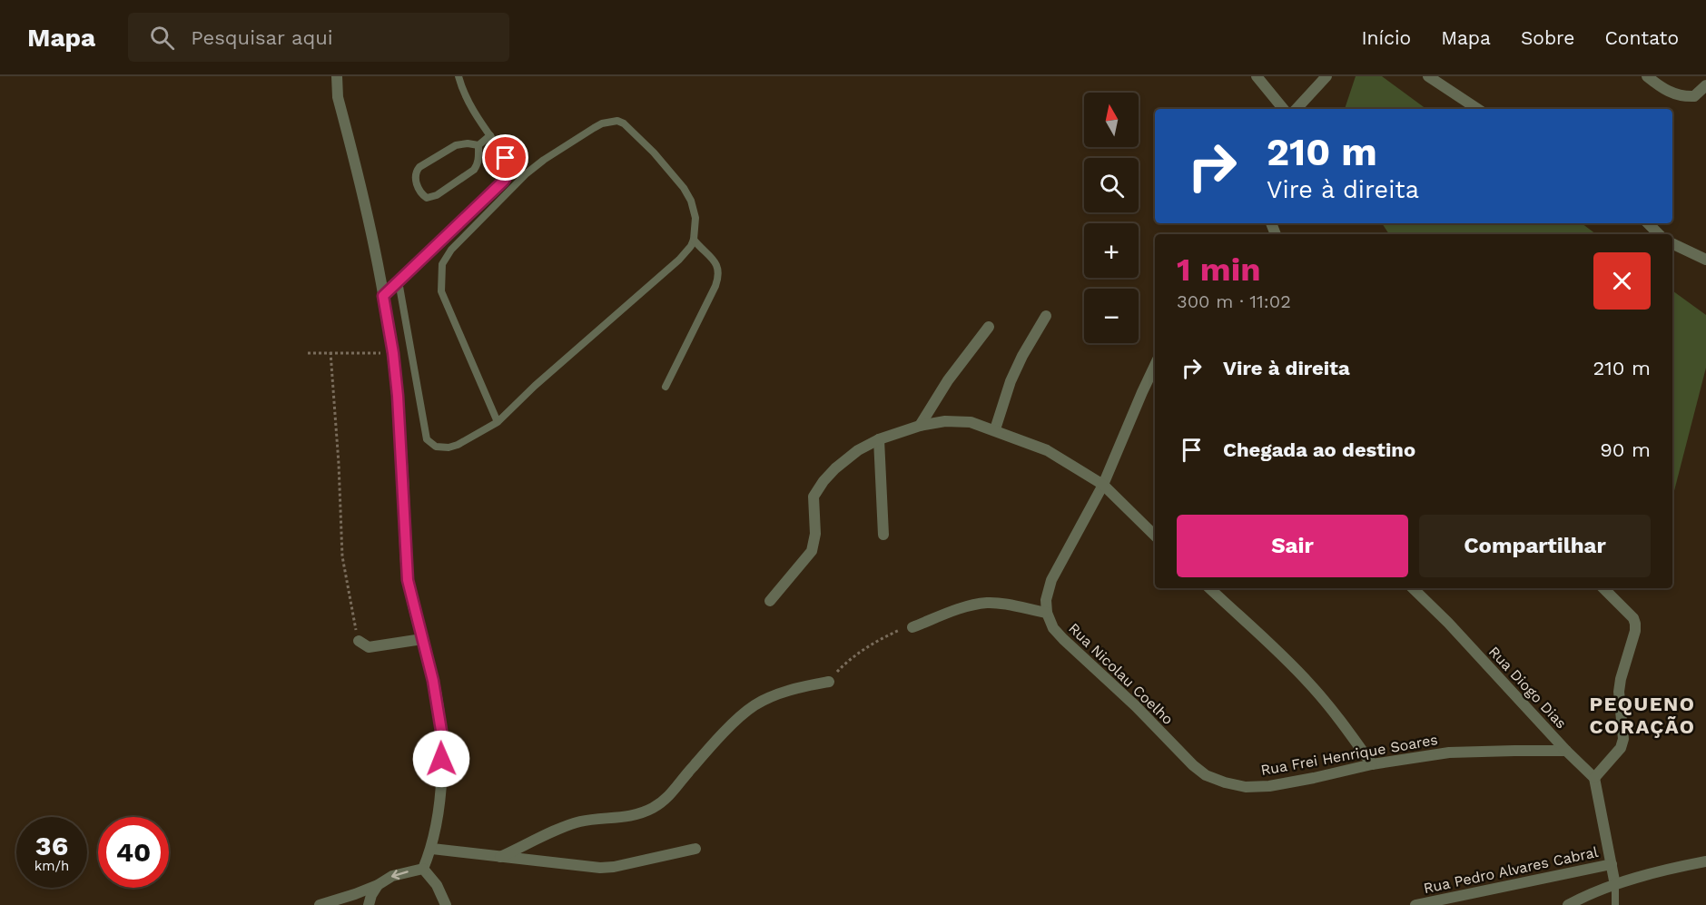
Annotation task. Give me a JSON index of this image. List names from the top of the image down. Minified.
{"streets":{"street":["Rua Nicolau Coelho","Rua Diogo Dias","Rua Frei Henrique Soares","Rua Pedro Alvares Cabral"]},"crossings":[["Rua Nicolau Coelho","Rua Frei Henrique Soares"],["Rua Diogo Dias","Rua Frei Henrique Soares"]],"districts":["PEQUENO CORAÇÃO"],"north":"top","page":{"header":"Mapa","search":"Pesquisar aqui","nav":["Início","Mapa","Sobre","Contato"],"map_buttons":["+","−"],"turn":["210 m","Vire à direita"],"heading":["1 min","300 m · 11:02"],"list":[{"name":"Vire à direita","value":"210 m"},{"name":"Chegada ao destino","value":"90 m"}],"buttons":["Sair","Compartilhar"],"speed":"36 km/h","limit":"40"}}
